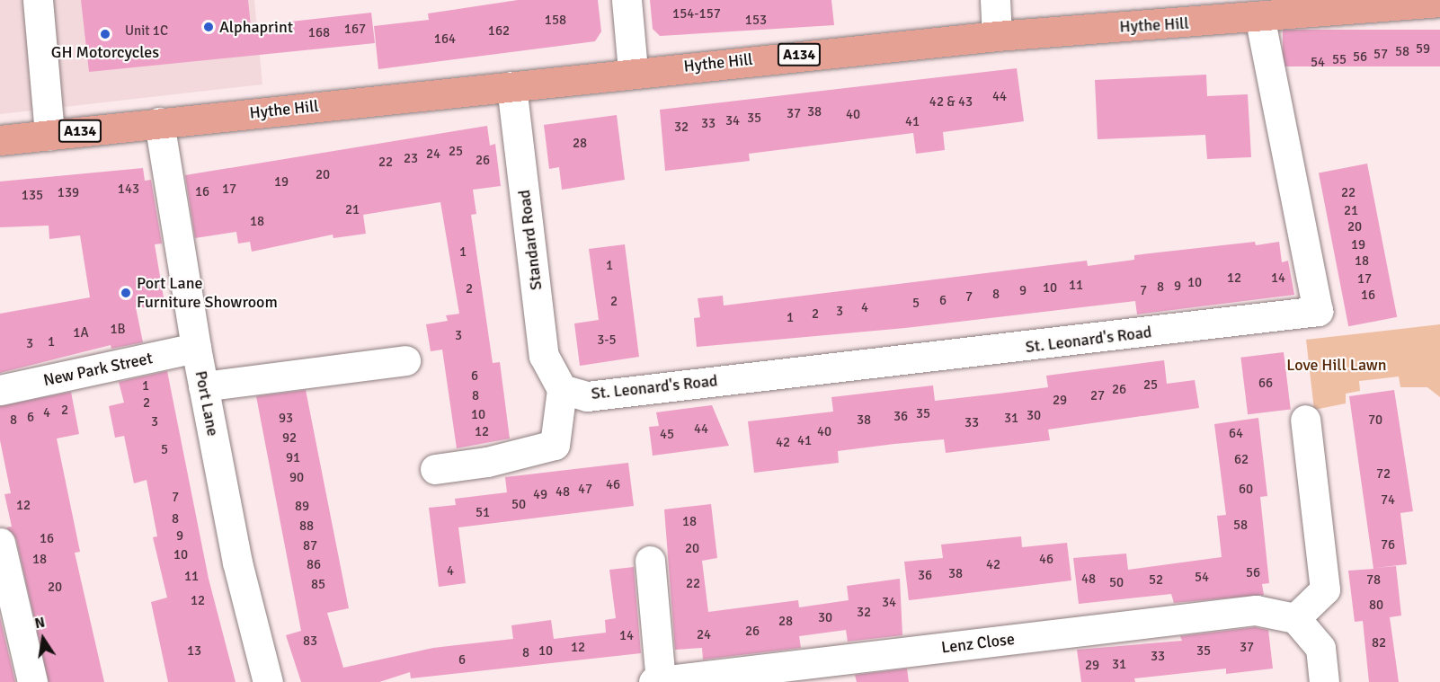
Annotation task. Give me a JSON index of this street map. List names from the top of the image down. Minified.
{"streets":{"main road":["Hythe Hill","A134"],"street":["Standard Road","St. Leonard's Road","New Park Street","Port Lane","Lenz Close"]},"crossings":[["Hythe Hill","A134"],["Hythe Hill","Standard Road"],["Hythe Hill","St. Leonard's Road"],["Hythe Hill","Port Lane"],["A134","Port Lane"],["Standard Road","St. Leonard's Road"],["New Park Street","Port Lane"]],"parks":["Love Hill Lawn"],"places":["Alphaprint","GH Motorcycles","Port Lane Furniture Showroom"],"house_numbers":["154-157","158","153","167","Unit 1C","162","168","164","59","58","57","56","55","54","44","42 & 43","38","37","40","35","34","41","33","32","28","25","24","23","26","22","20","19","143","17","16","139","22","135","21","21","18","20","19","1","18","1","12","14","17","10","11","9","8","10","2","9","7","8","16","7","6","2","5","4","3","2","1","1B","1A","3","3-5","1","3","6","66","25","1","26","8","27","29","2","2","4","35","10","30","36","6","93","31","8","38","70","3","33","44","12","40","64","45","92","41","42","5","91","62","72","90","46","47","60","48","49","7","74","50","12","89","51","8","18","58","88","9","16","76","87","20","10","18","46","86","42","4","56","38","36","11","54","48","52","78","50","22","85","20","12","34","80","32","30","28","26","24","14","83","82","12","37","13","10","35","8","33","6","31","29"],"north":"top"}
